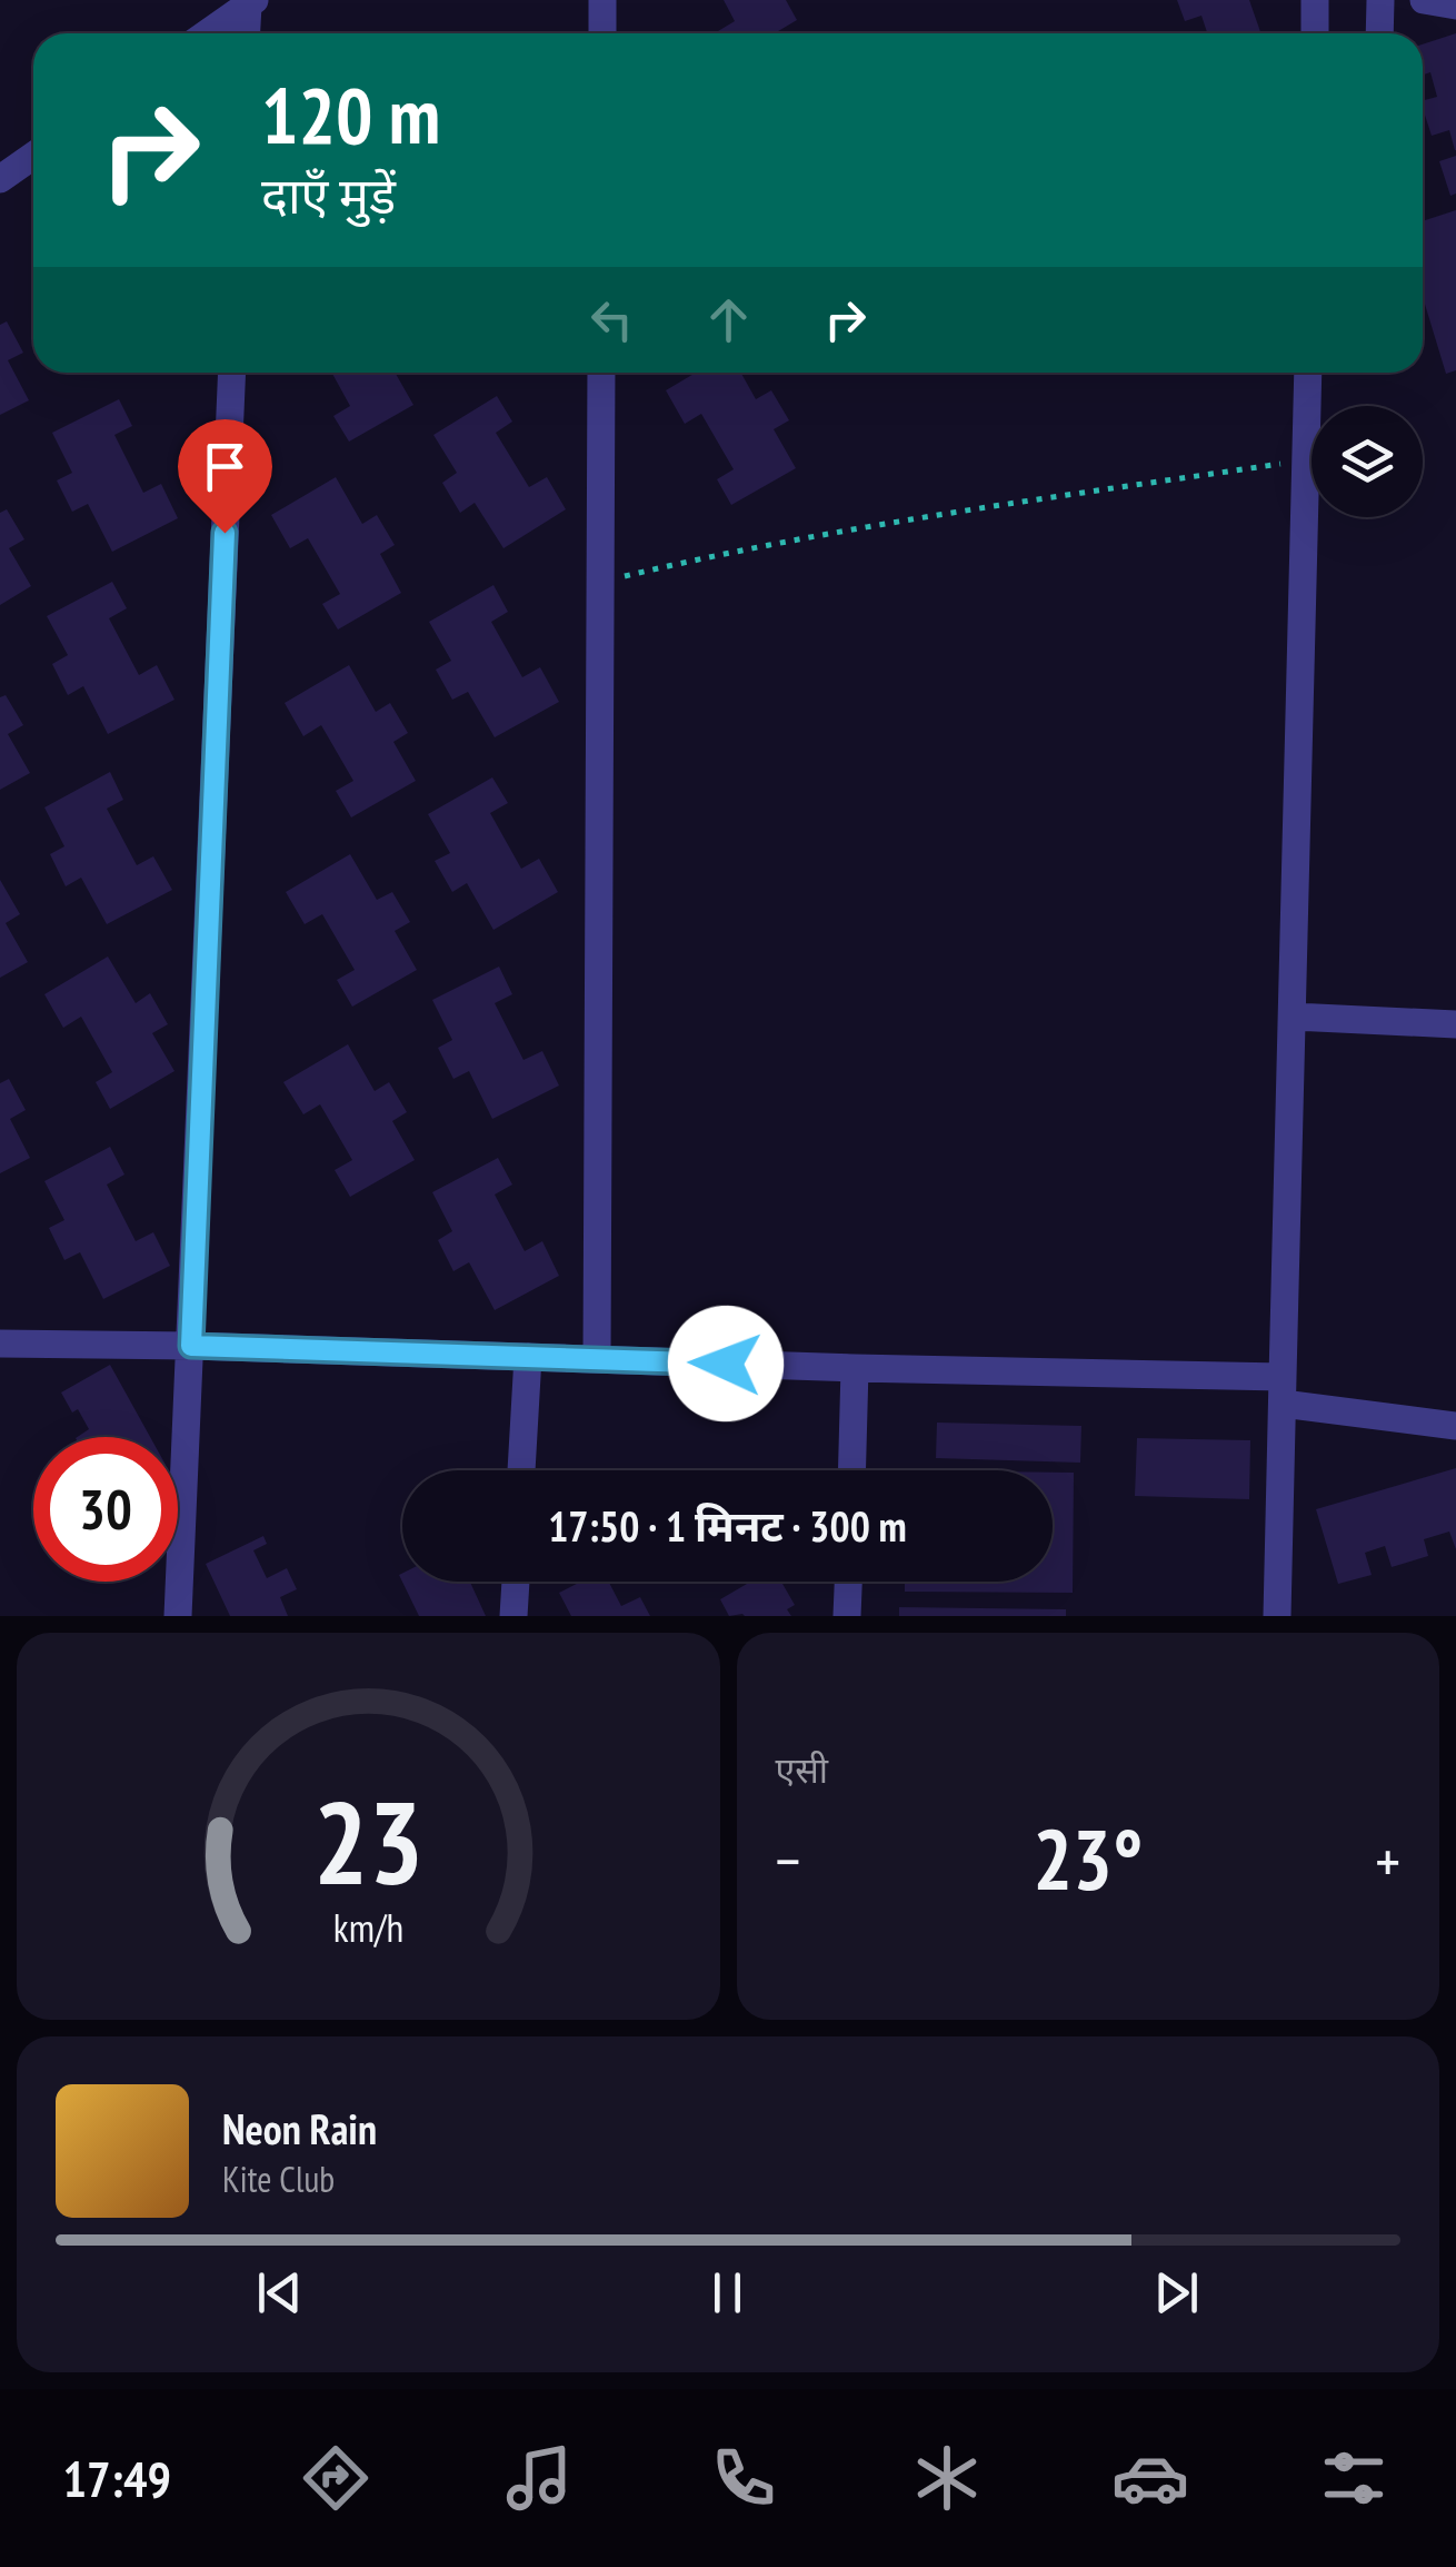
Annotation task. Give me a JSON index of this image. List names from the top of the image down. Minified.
{"page":{"turn":["120 m","दाएँ मुड़ें"],"limit":"30","trip":"17:50 · 1 मिनट · 300 m","tile":"एसी","heat":["−","23°","+"],"song":["Neon Rain","Kite Club"],"tabs":"17:49","gauge":["23","km/h"]}}
